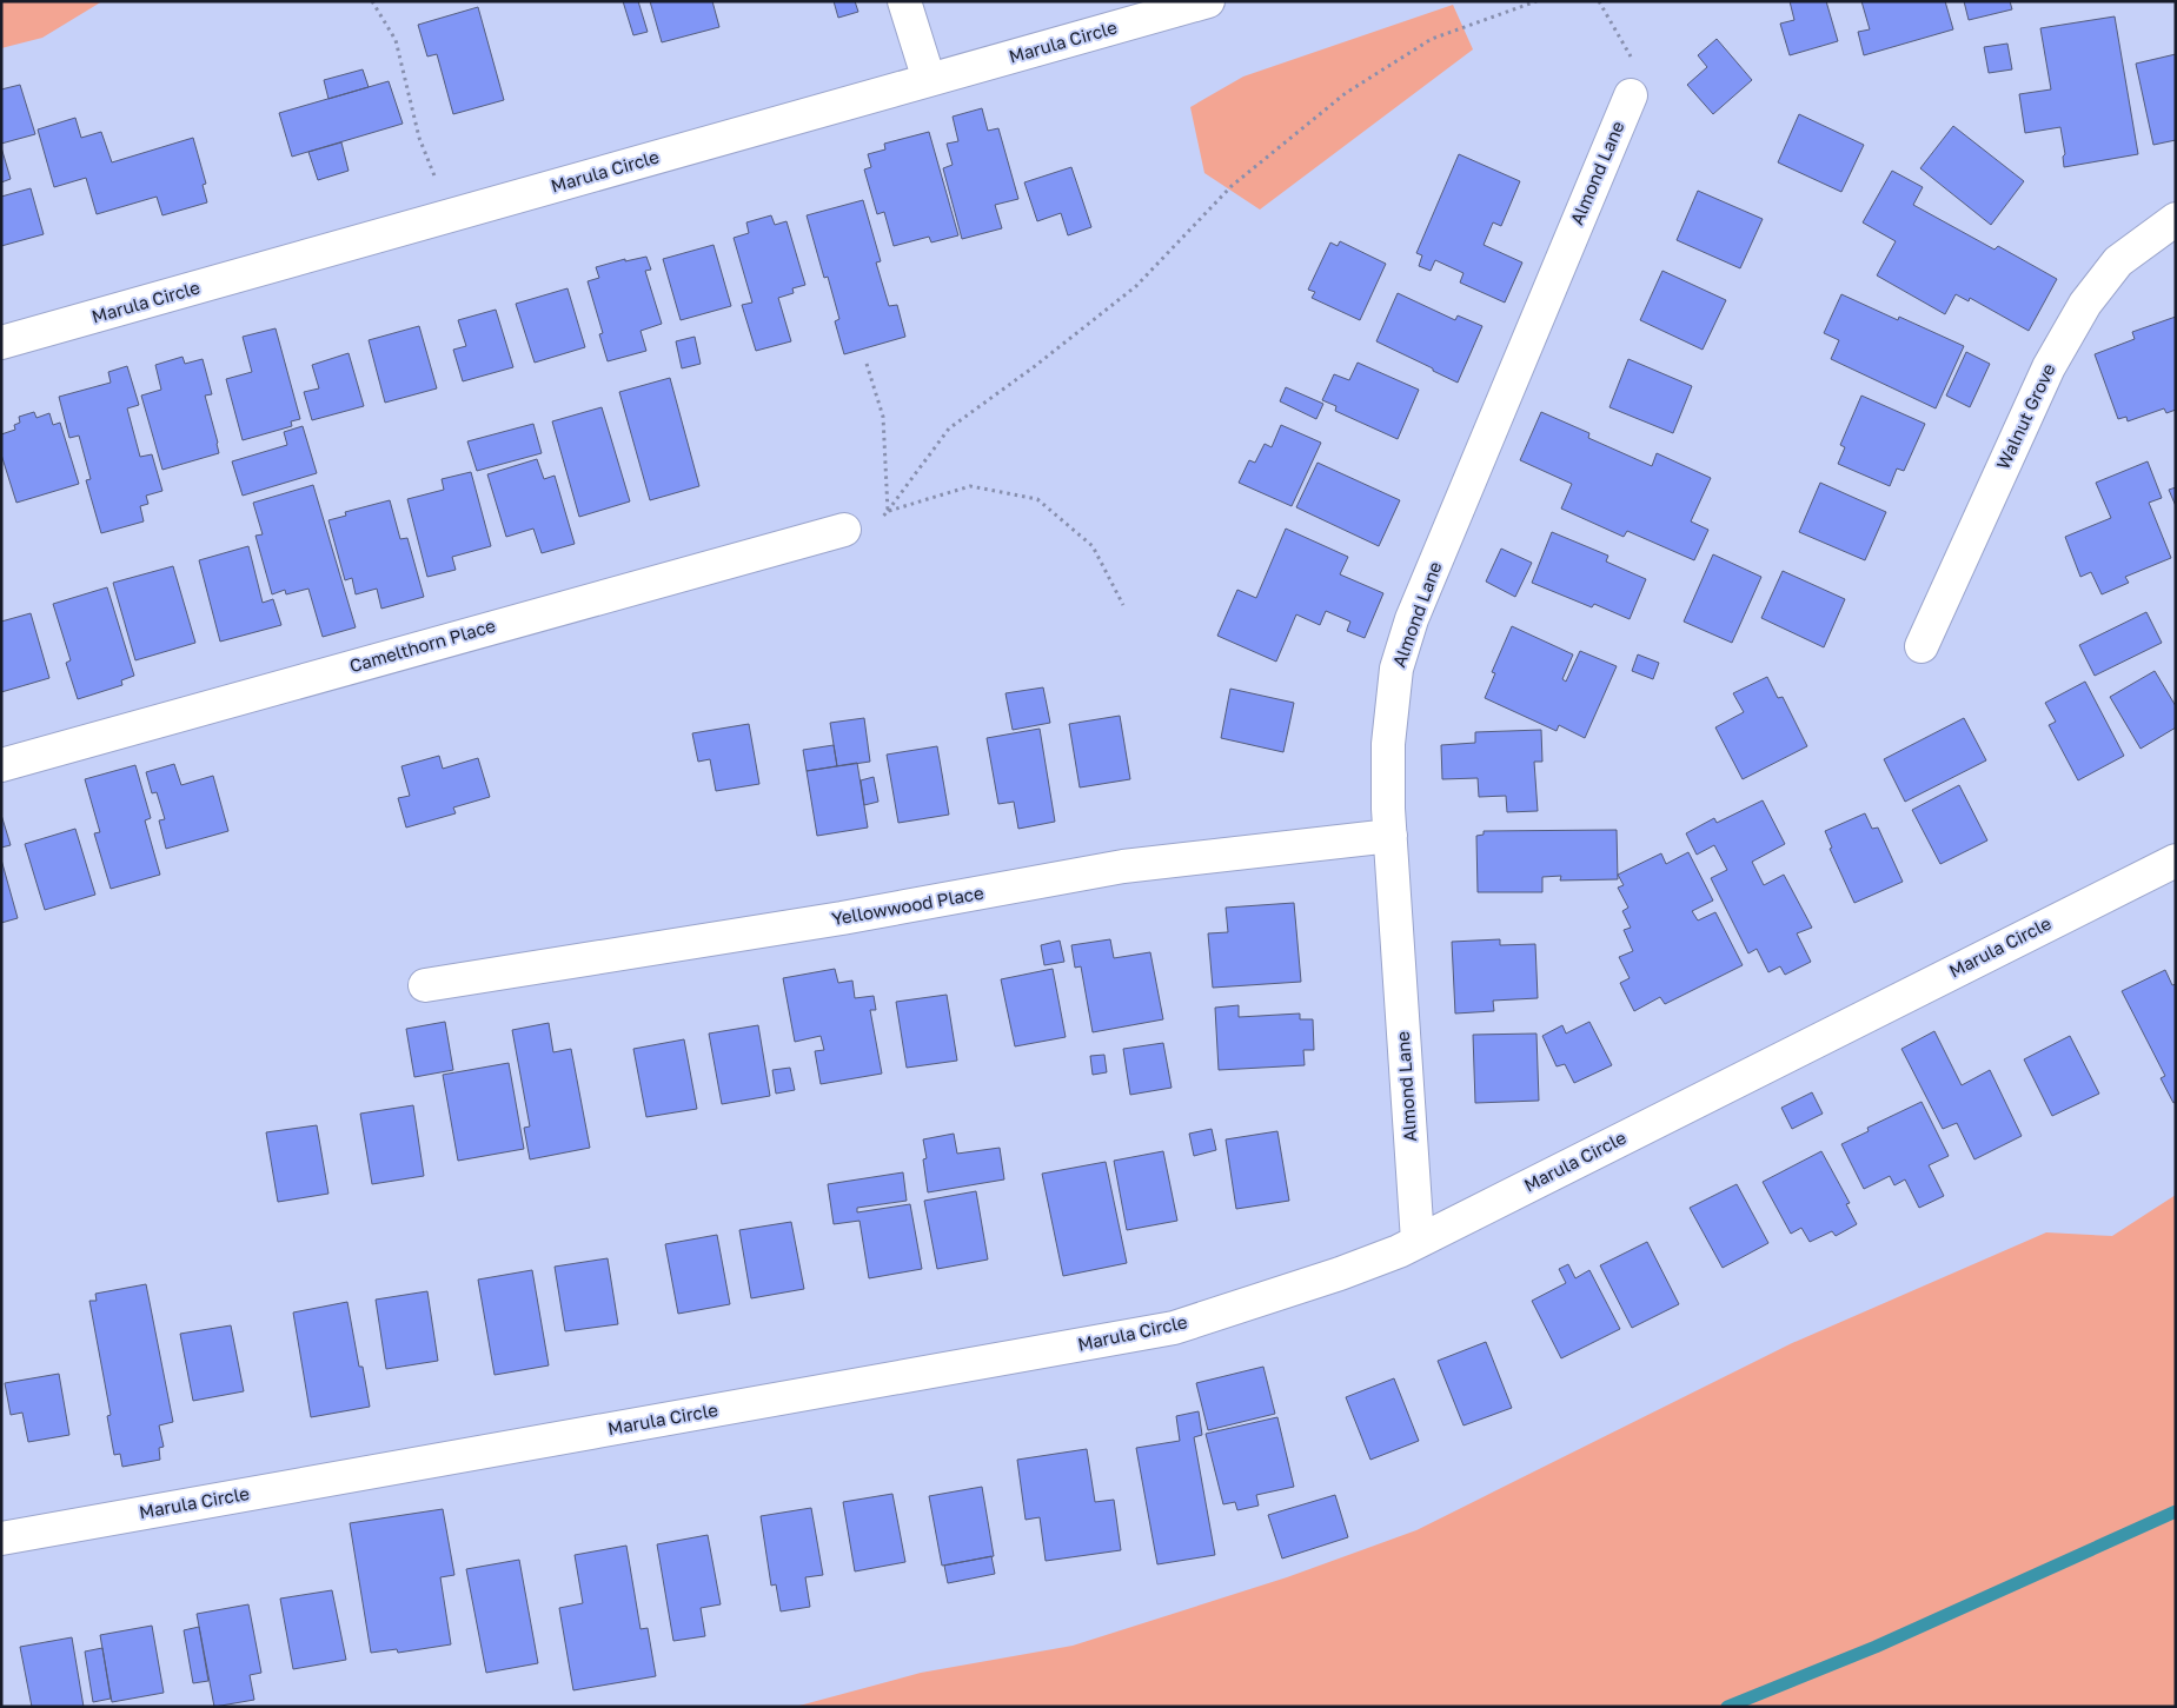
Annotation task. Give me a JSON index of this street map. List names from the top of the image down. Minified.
{"streets":{"street":["Marula Circle","Almond Lane","Walnut Grove","Camelthorn Place","Yellowwood Place"]},"crossings":[["Marula Circle","Almond Lane"],["Almond Lane","Yellowwood Place"]]}
